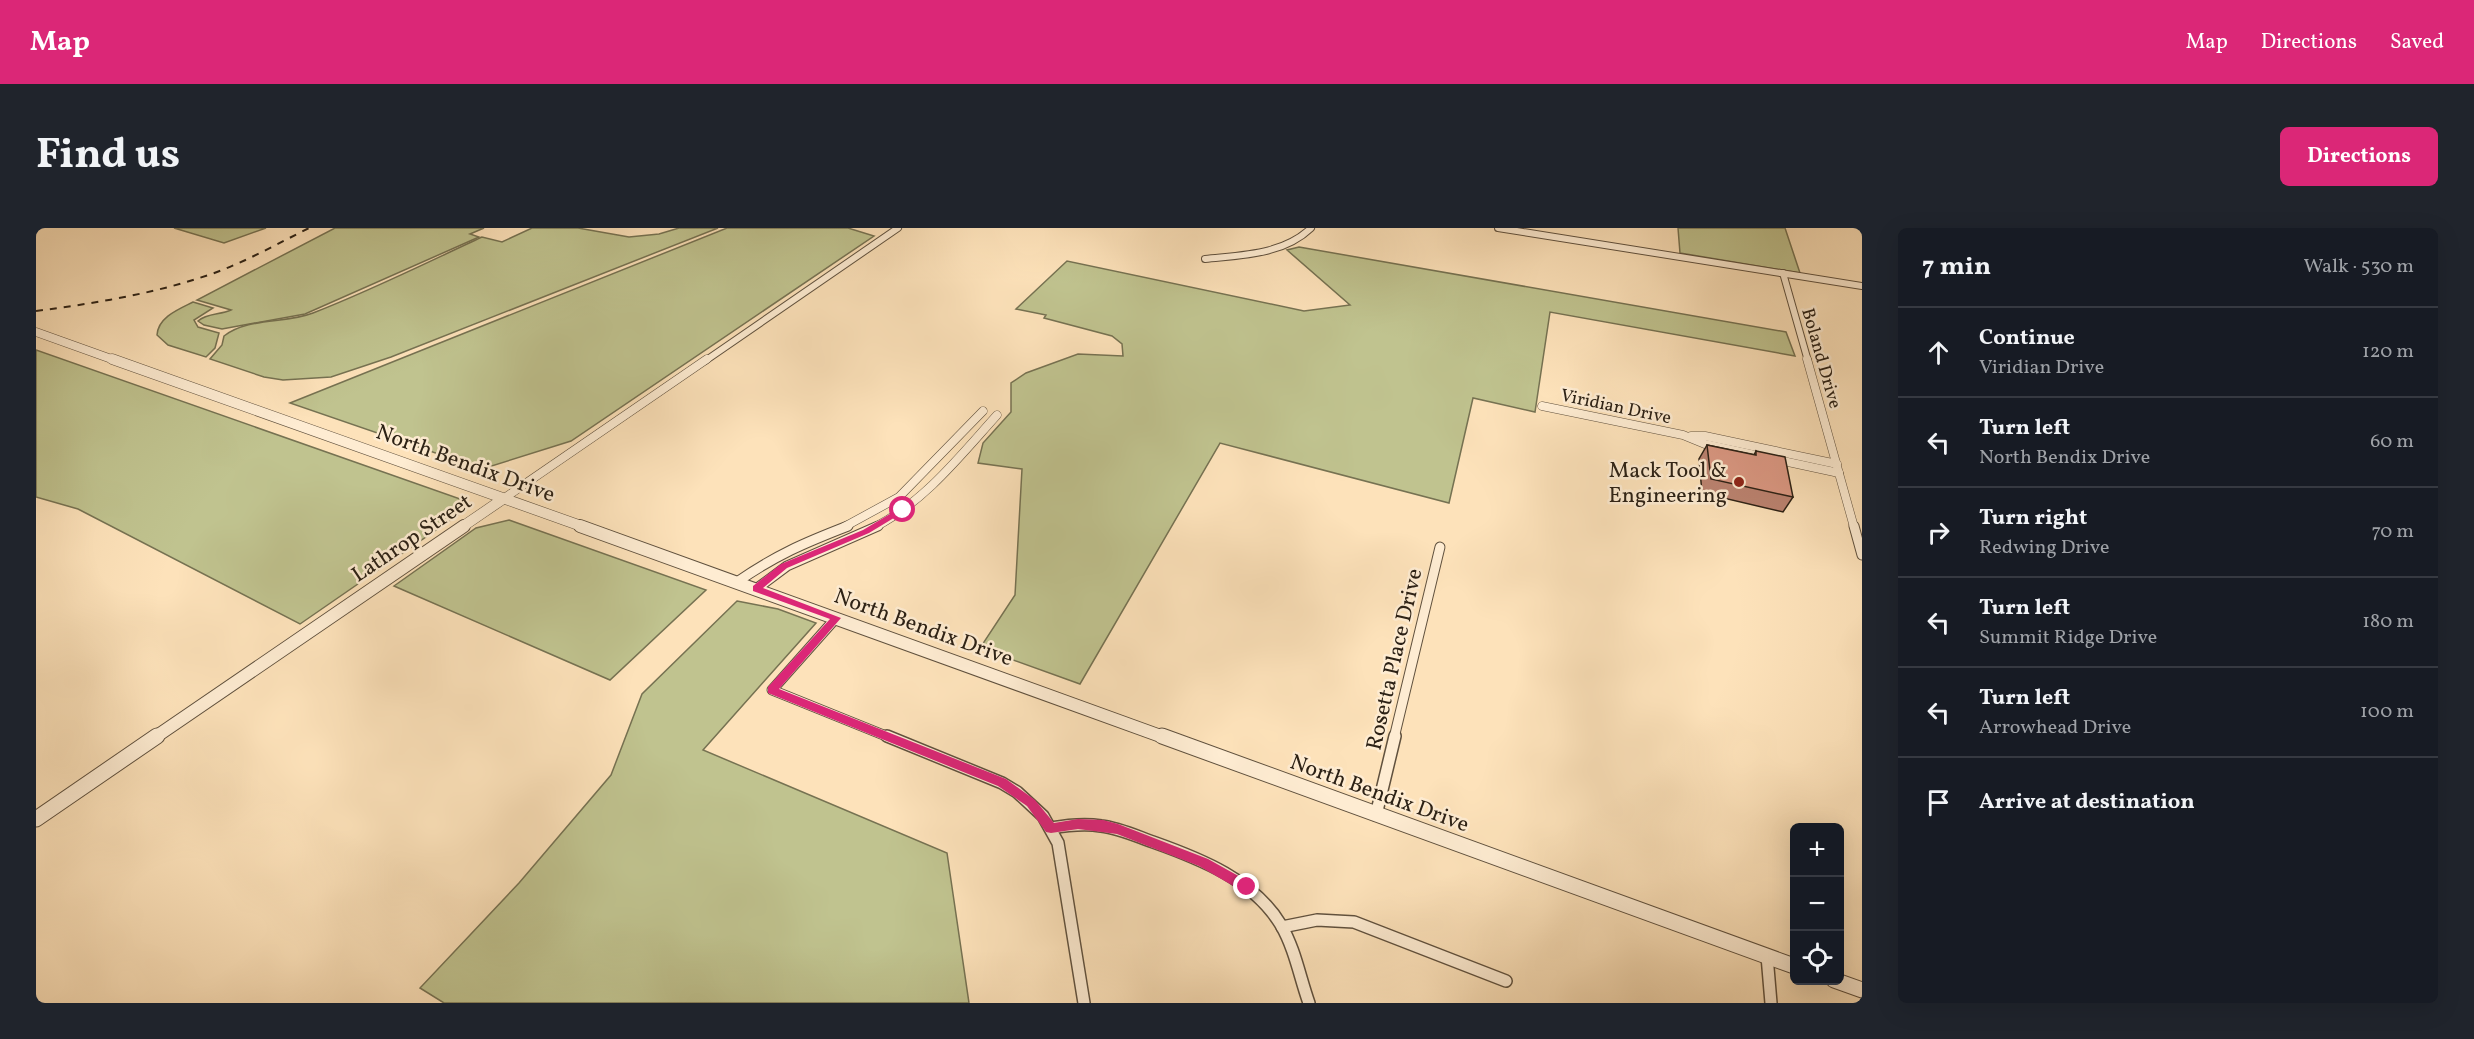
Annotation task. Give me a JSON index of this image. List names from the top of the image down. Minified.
{"streets":{"street":["Boland Drive","Viridian Drive","North Bendix Drive","Lathrop Street","Rosetta Place Drive"]},"crossings":[["Boland Drive","Viridian Drive"],["North Bendix Drive","Lathrop Street"],["North Bendix Drive","Rosetta Place Drive"]],"places":["Mack Tool & Engineering"],"page":{"header":"Map","nav":["Map","Directions","Saved"],"title":"Find us","buttons":"Directions","heading":["7 min","Walk · 530 m"],"list":[["Continue","Viridian Drive","120 m"],["Turn left","North Bendix Drive","60 m"],["Turn right","Redwing Drive","70 m"],["Turn left","Summit Ridge Drive","180 m"],["Turn left","Arrowhead Drive","100 m"],"Arrive at destination"],"map_buttons":["+","−"]}}
